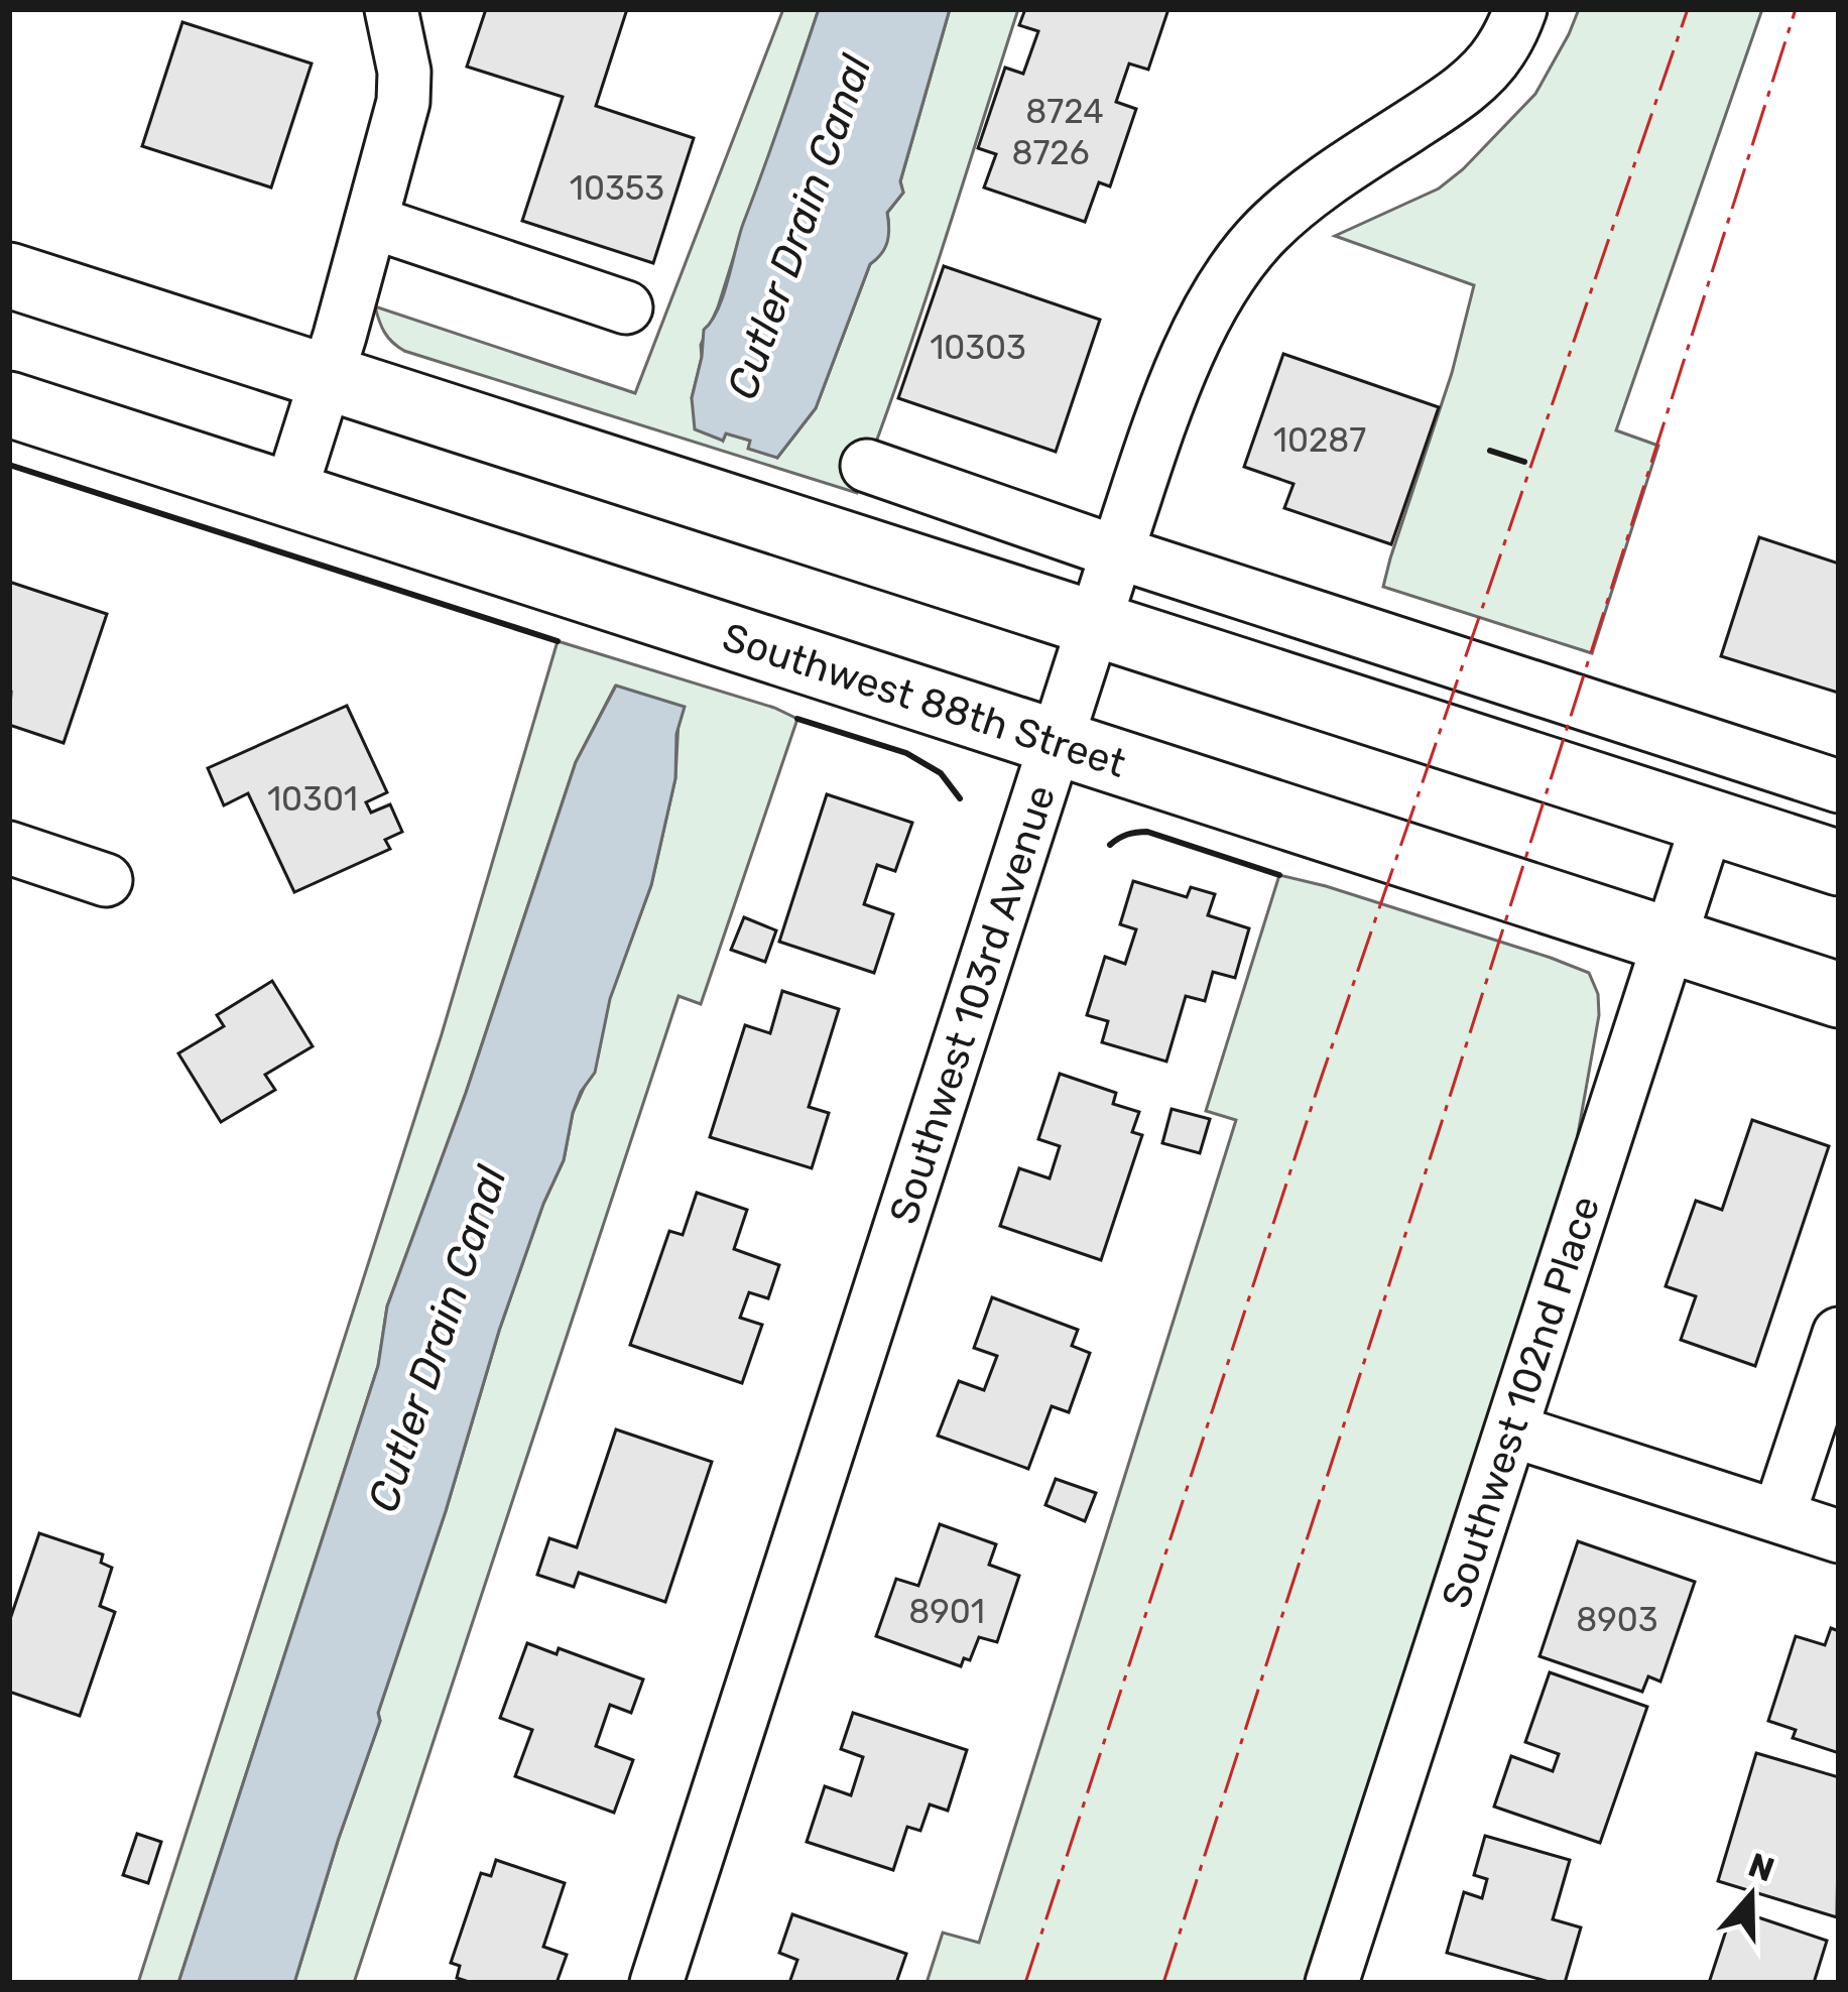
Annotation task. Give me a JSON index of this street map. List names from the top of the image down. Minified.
{"streets":{"main road":["Southwest 88th Street"],"street":["Southwest 103rd Avenue","Southwest 102nd Place"]},"crossings":[["Southwest 88th Street","Southwest 103rd Avenue"],["Southwest 88th Street","Southwest 102nd Place"]],"water":["Cutler Drain Canal"],"house_numbers":["8724","8726","10353","10303","10287","10301","8901","8903"],"north":"top"}
